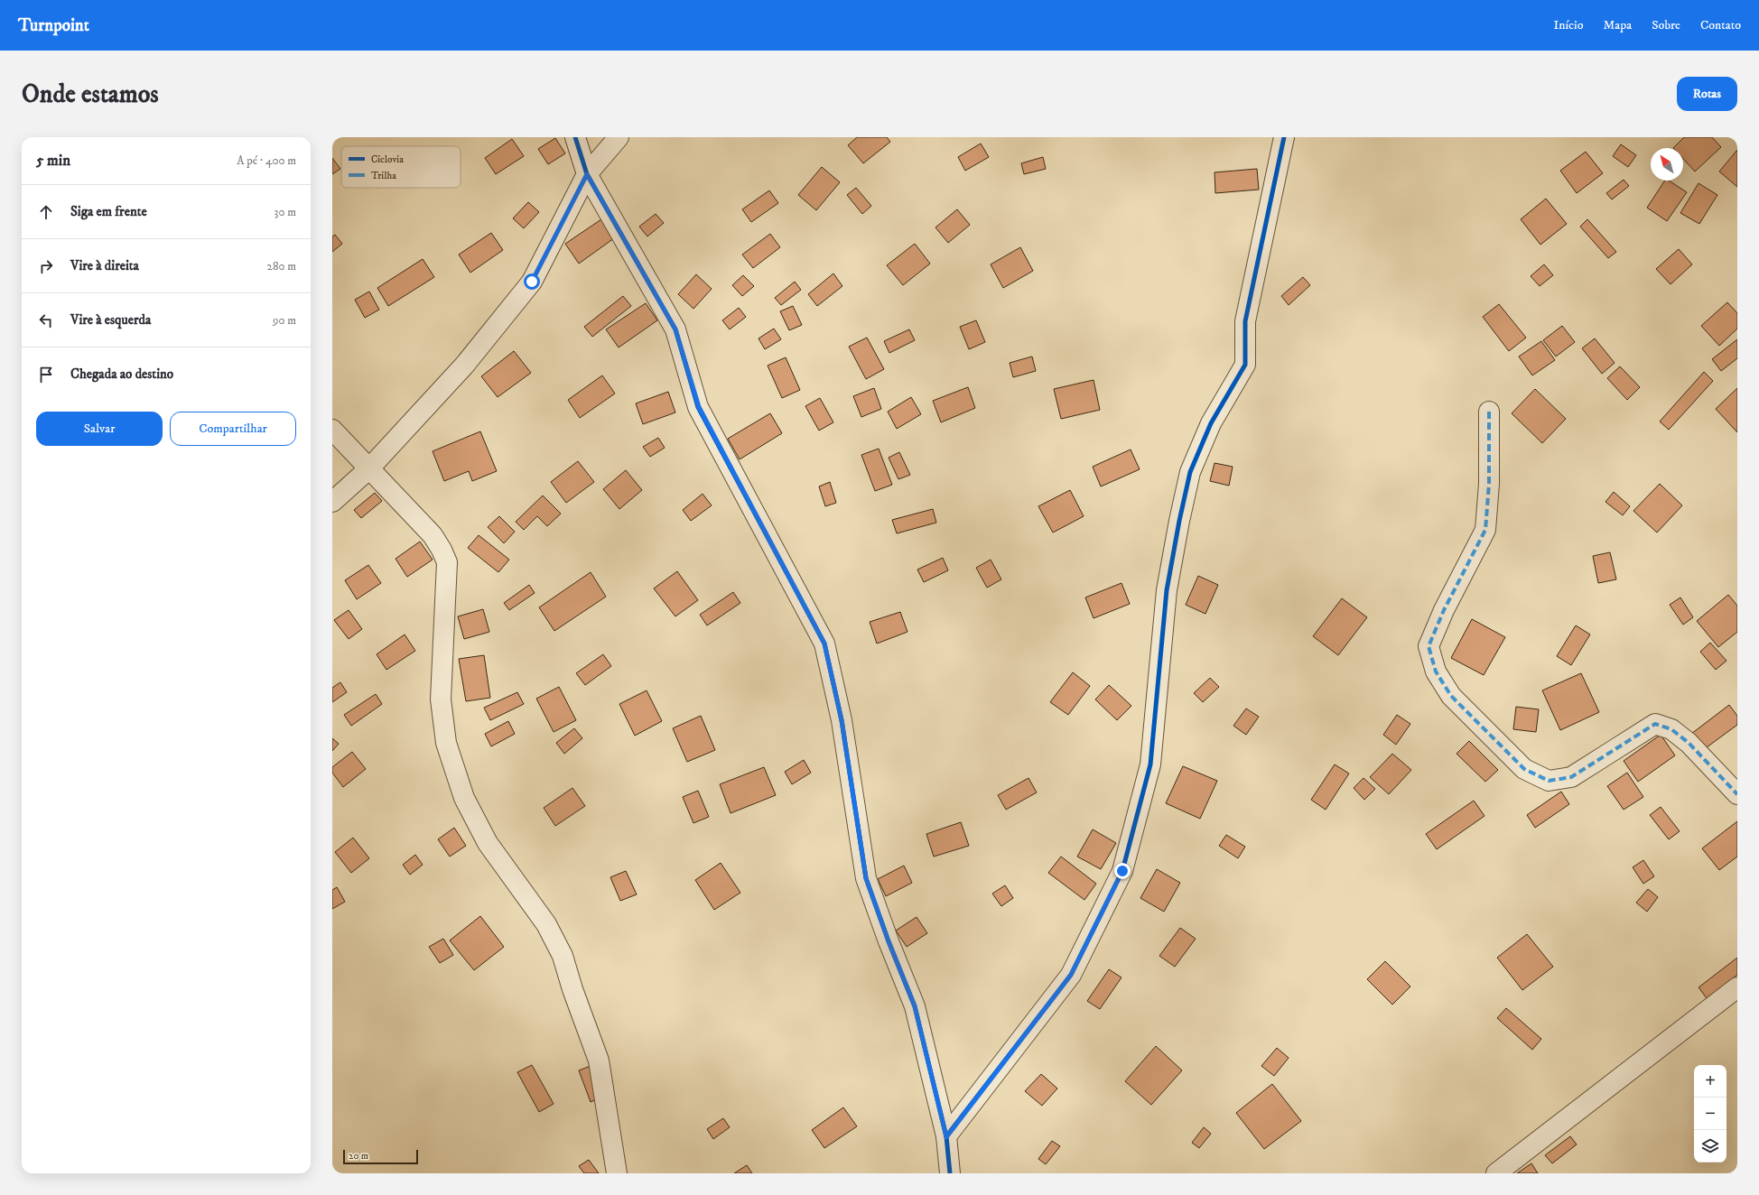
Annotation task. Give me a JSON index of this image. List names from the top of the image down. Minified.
{"legend":["Ciclovia","Trilha"],"scale_bar":"20 m","north":"top left","page":{"header":"Turnpoint","nav":["Início","Mapa","Sobre","Contato"],"buttons":["Rotas",["Salvar","Compartilhar"]],"title":"Onde estamos","heading":["5 min","A pé · 400 m"],"list":[["Siga em frente","30 m"],["Vire à direita","280 m"],["Vire à esquerda","90 m"],"Chegada ao destino"],"map_buttons":["+","−"],"scale":"20 m"}}
